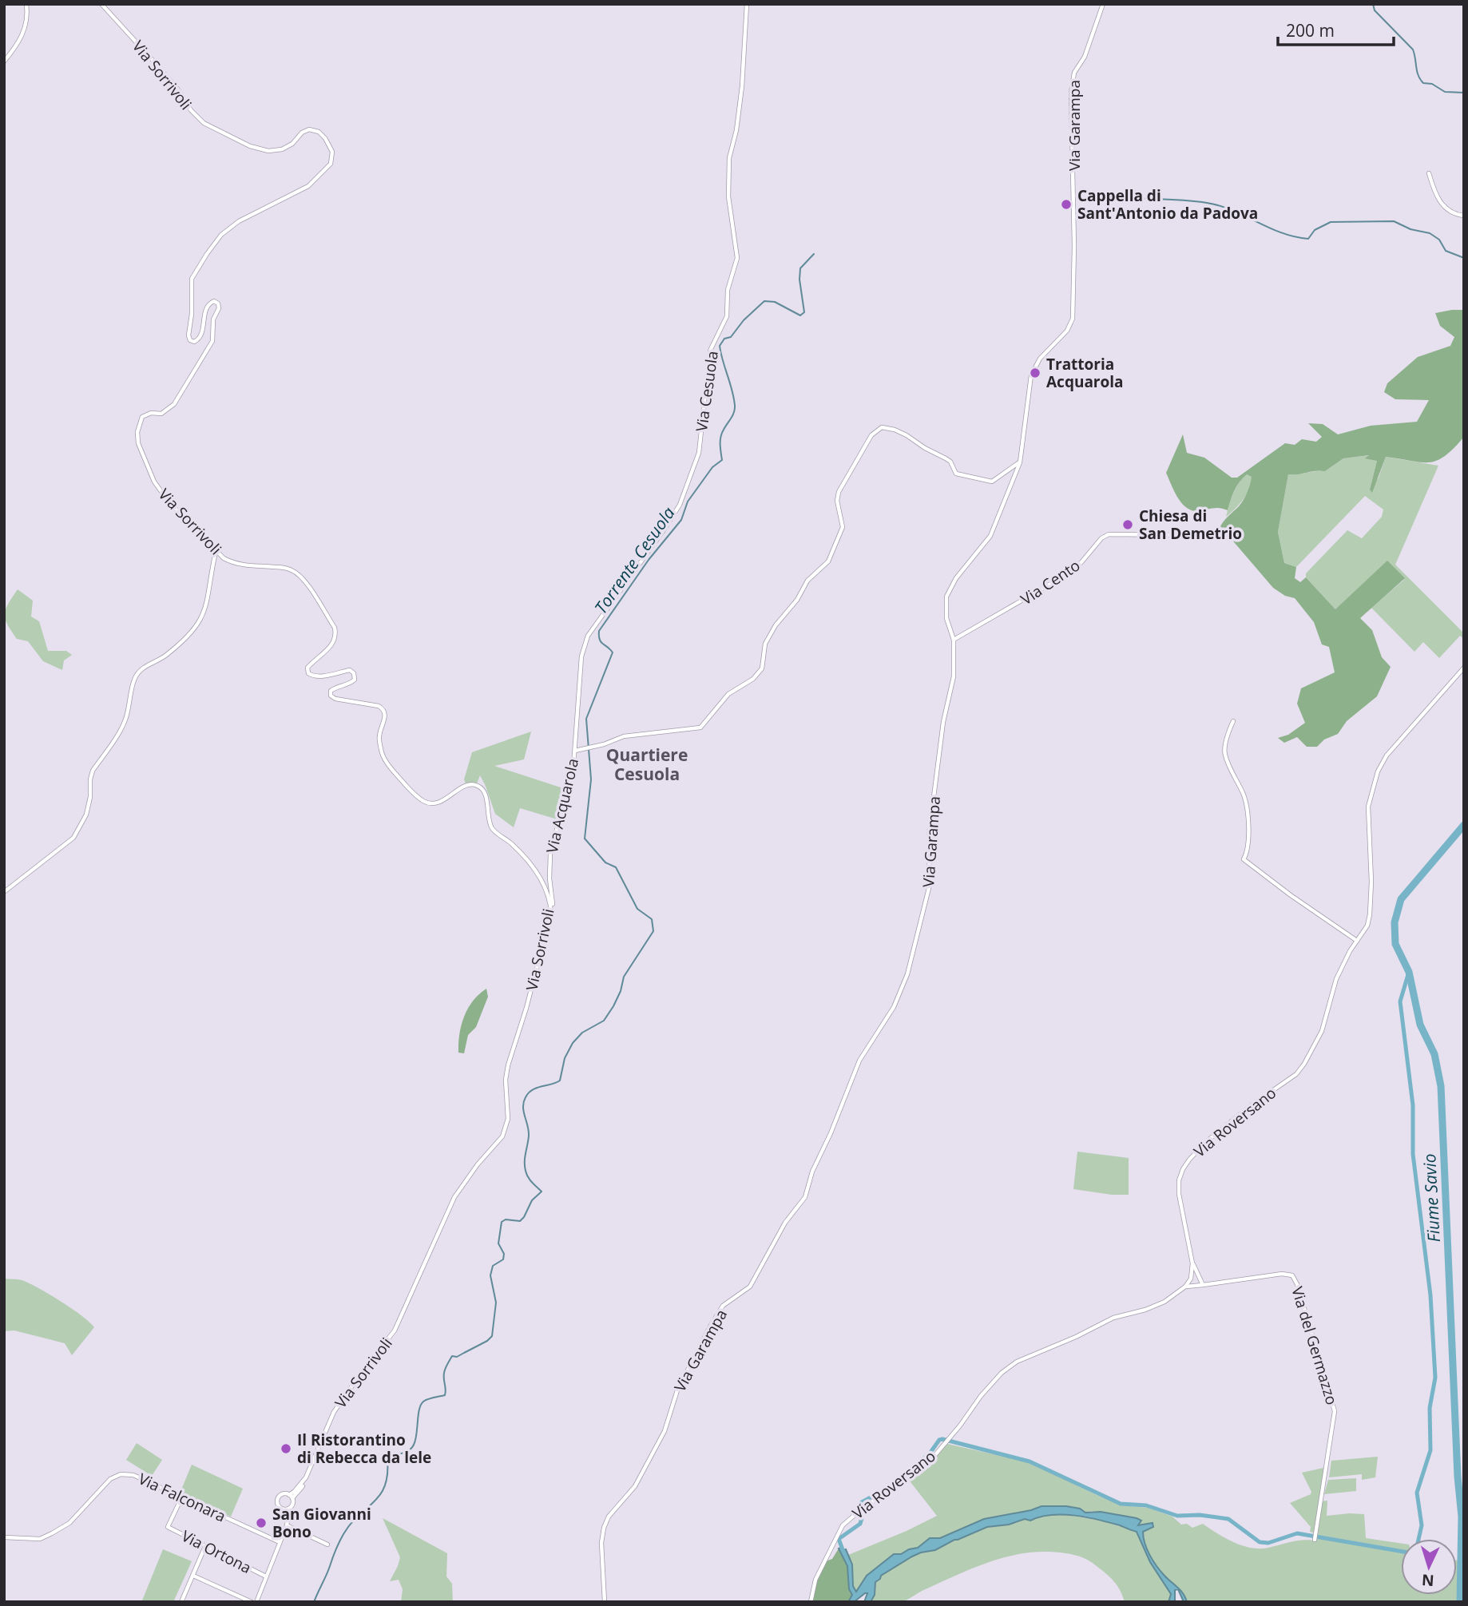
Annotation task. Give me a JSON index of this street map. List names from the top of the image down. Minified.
{"streets":{"street":["Via Sorrivoli","Via Garampa","Via Cesuola","Via Cento","Via Acquarola","Via Roversano","Via del Germazzo","Via Falconara","Via Ortona"]},"crossings":[["Via Sorrivoli","Via Acquarola"],["Via Garampa","Via Cento"],["Via Garampa","Via Acquarola"],["Via Cesuola","Via Acquarola"],["Via Roversano","Via del Germazzo"],["Via Falconara","Via Ortona"]],"districts":["Quartiere Cesuola"],"water":["Torrente Cesuola","Fiume Savio"],"places":["Cappella di Sant'Antonio da Padova","Trattoria Acquarola","Chiesa di San Demetrio","Il Ristorantino di Rebecca da lele","San Giovanni Bono"],"scale_bar":"200 m","north":"bottom"}
